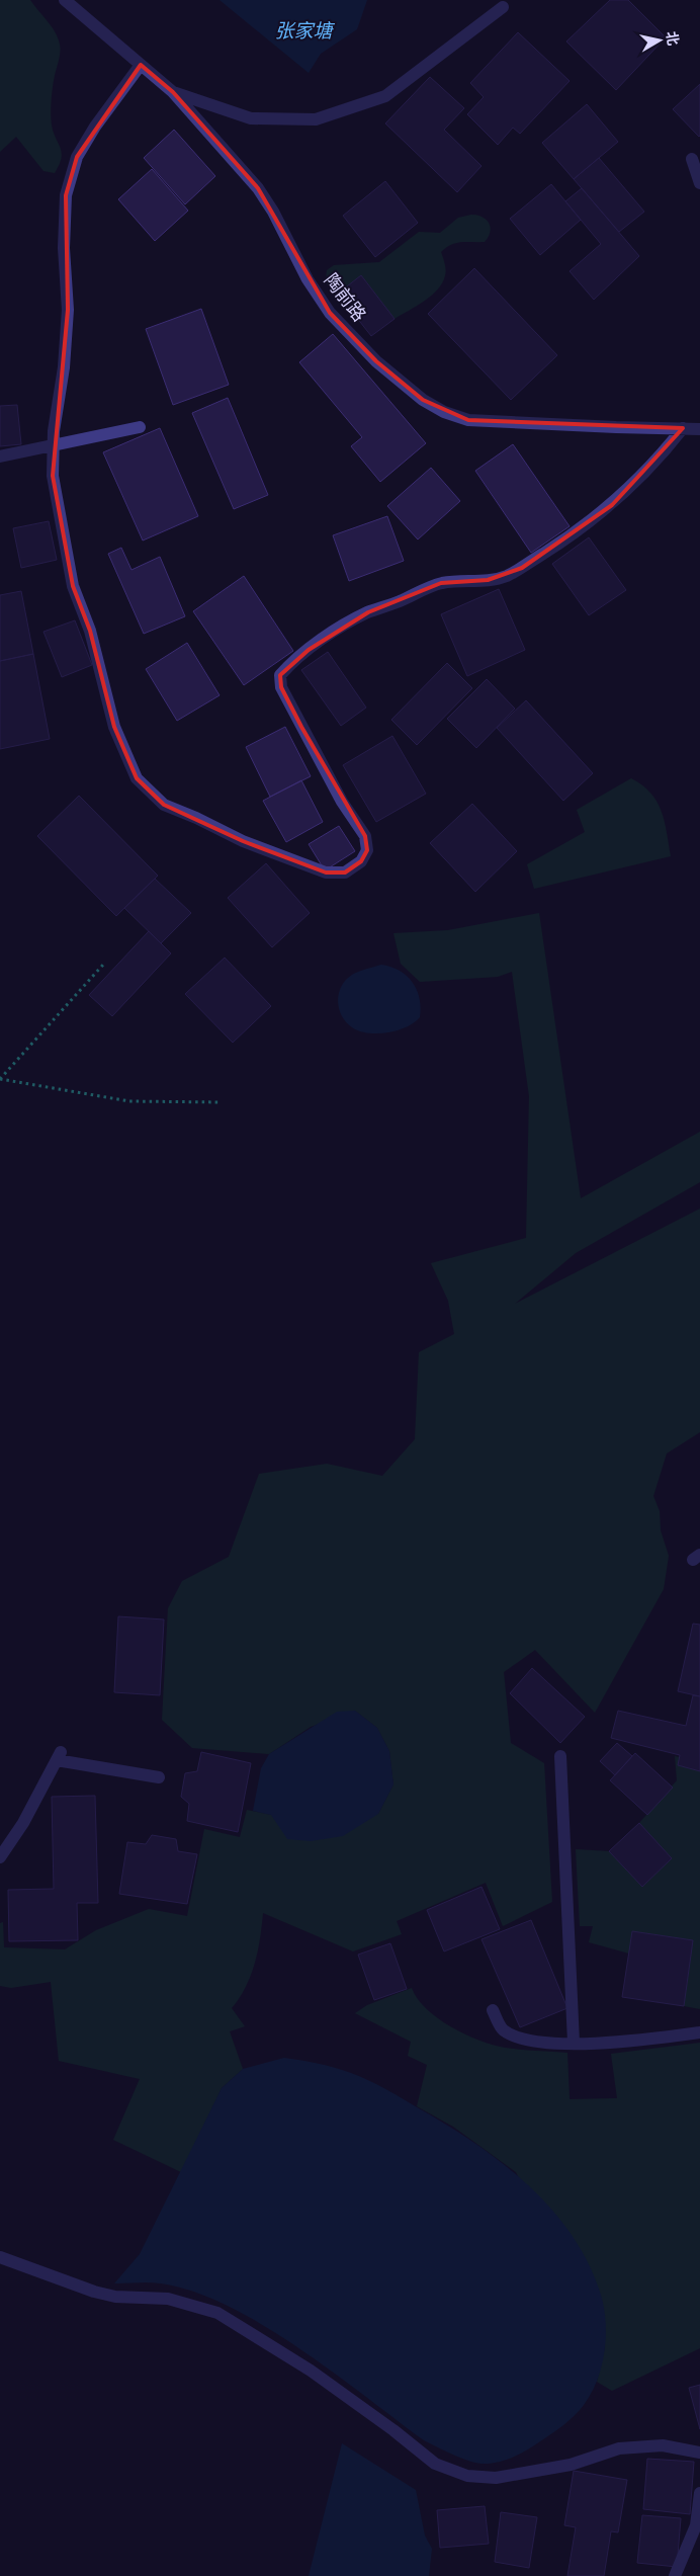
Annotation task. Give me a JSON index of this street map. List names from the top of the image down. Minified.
{"streets":{"street":["陶前路"]},"water":["张家塘"],"north":"right"}
